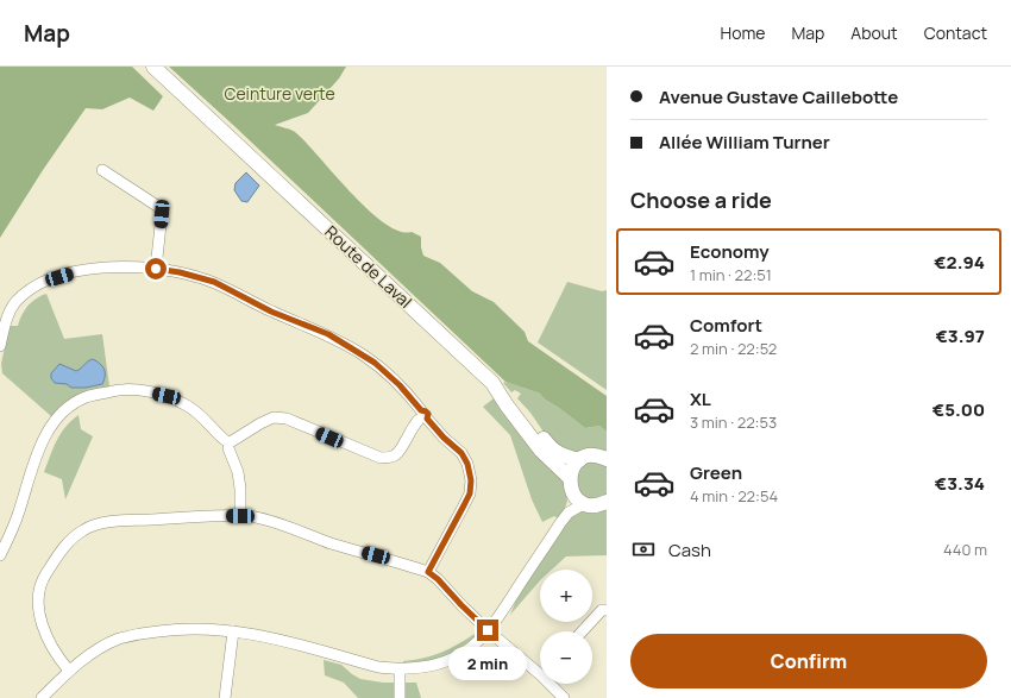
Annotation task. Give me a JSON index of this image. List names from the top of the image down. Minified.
{"streets":{"main road":["Route de Laval"]},"parks":["Ceinture verte"],"page":{"header":"Map","nav":["Home","Map","About","Contact"],"banner":["Avenue Gustave Caillebotte","Allée William Turner"],"heading":"Choose a ride","list":[{"name":"Economy","note":"1 min · 22:51","value":"€2.94"},{"name":"Comfort","note":"2 min · 22:52","value":"€3.97"},{"name":"XL","note":"3 min · 22:53","value":"€5.00"},{"name":"Green","note":"4 min · 22:54","value":"€3.34"}],"pay":["Cash","440 m"],"map_buttons":["+","−"],"buttons":"Confirm","bubble":"2 min"}}
